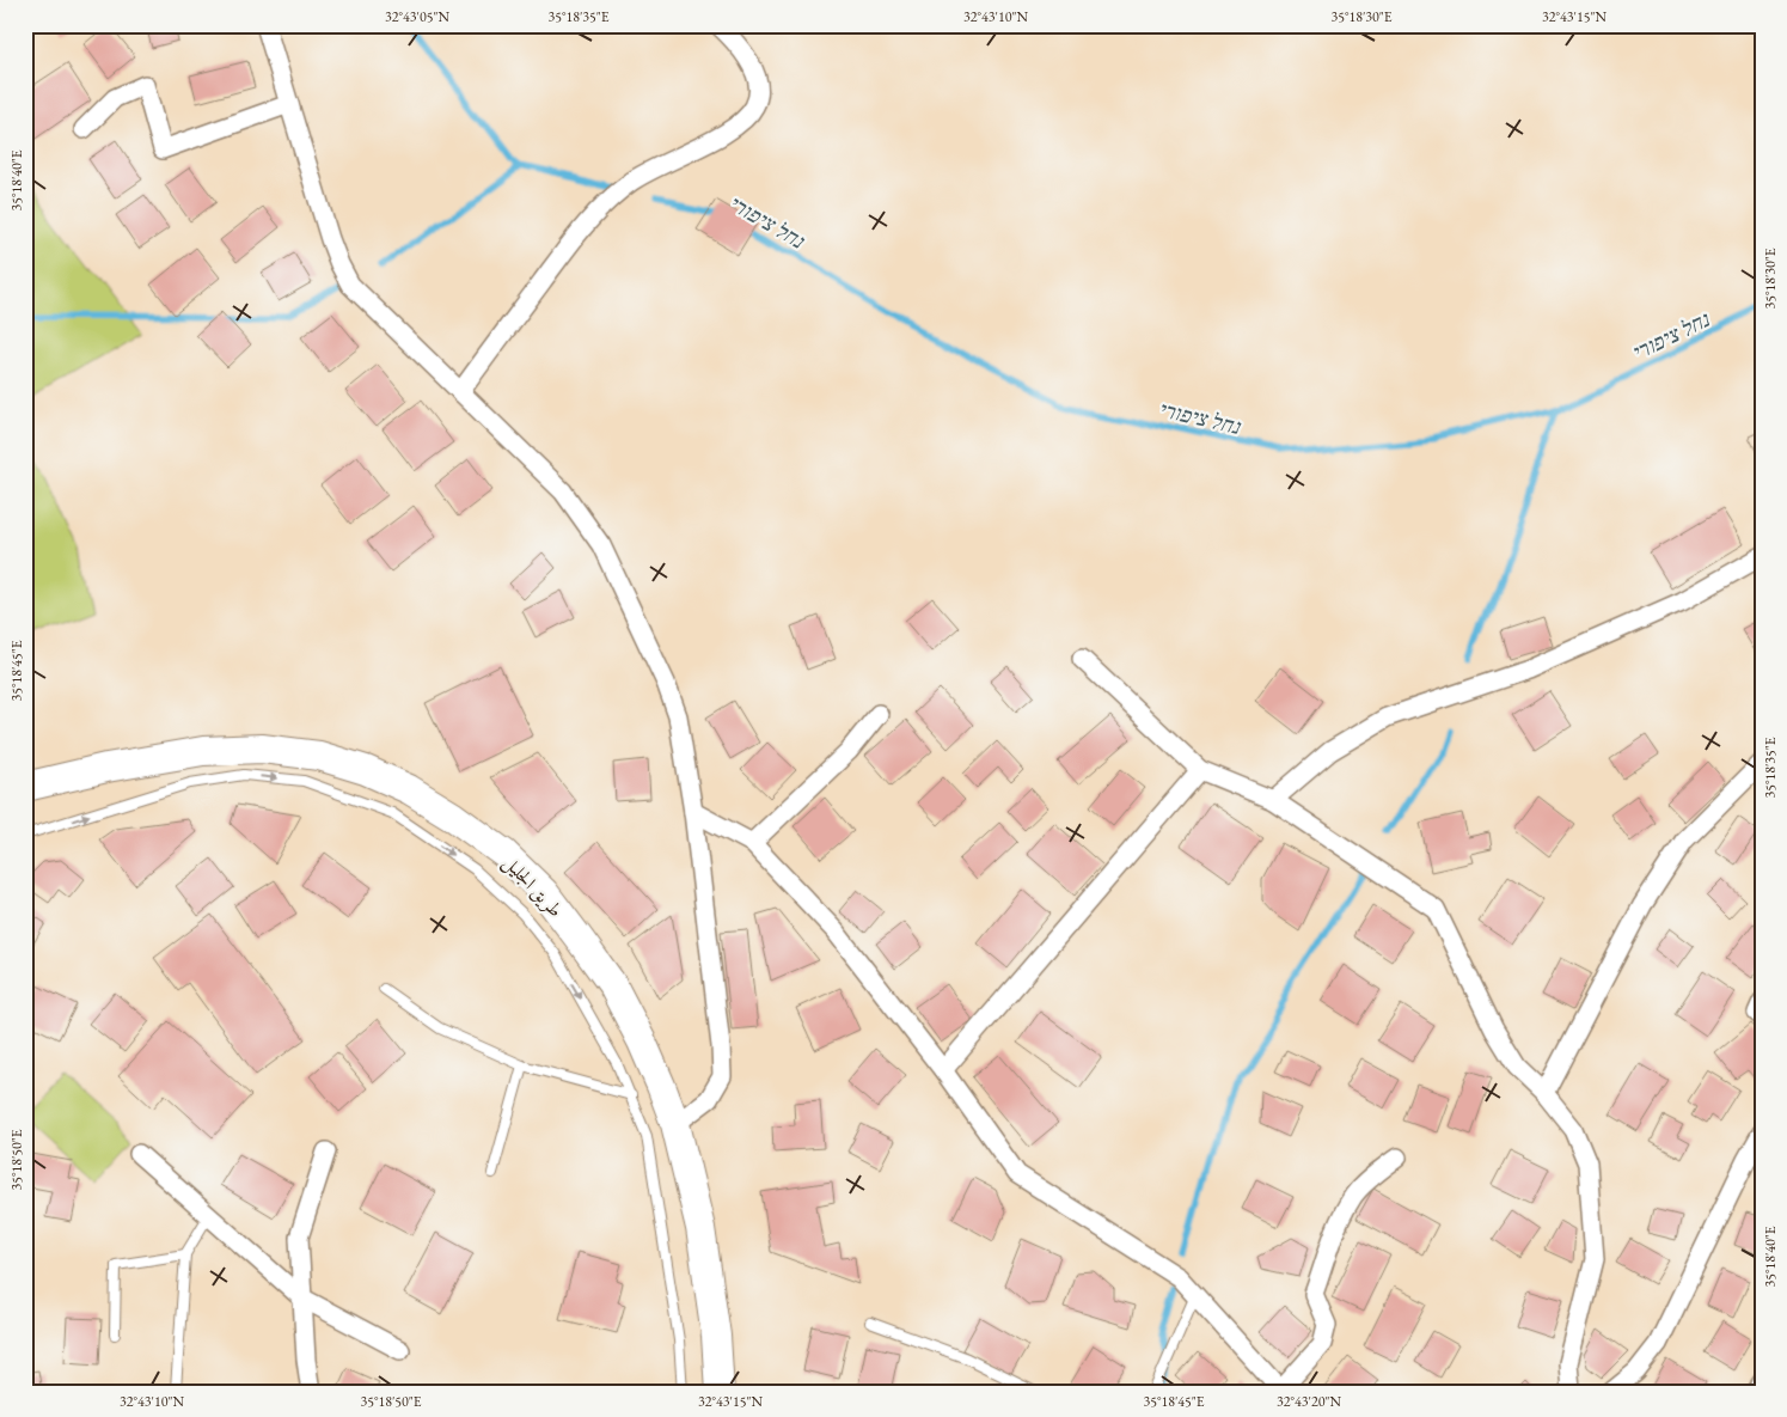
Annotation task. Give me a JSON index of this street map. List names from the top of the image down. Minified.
{"streets":{"main road":["طريق الجليل"]},"water":["נחל ציפורי"],"coordinates":["32°43'05\"N","35°18'35\"E","32°43'10\"N","35°18'30\"E","32°43'15\"N","35°18'40\"E","35°18'45\"E","35°18'50\"E","32°43'20\"N"]}
